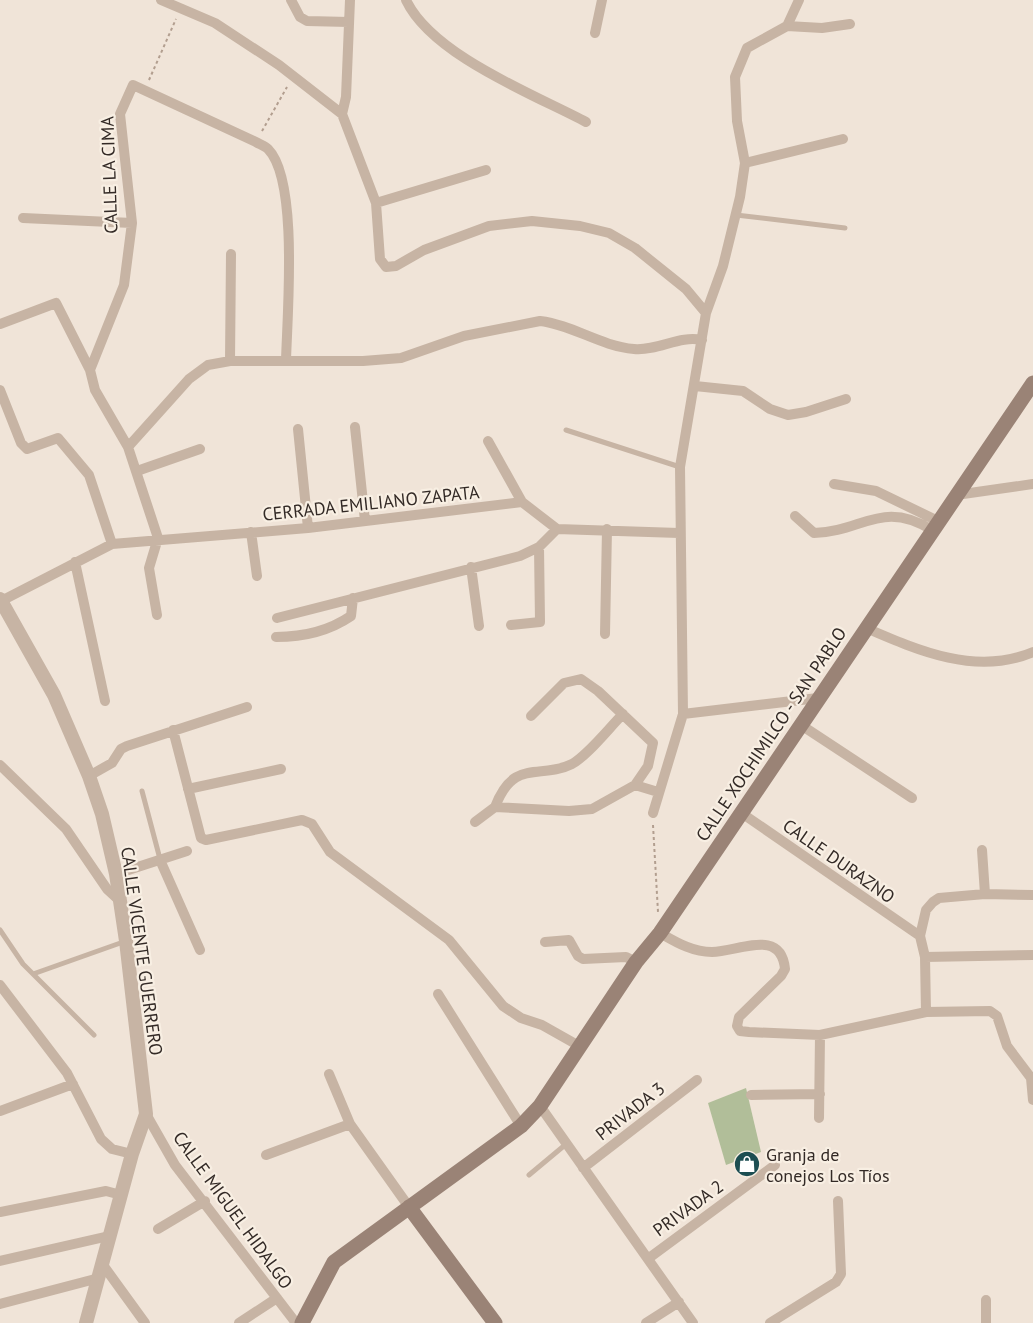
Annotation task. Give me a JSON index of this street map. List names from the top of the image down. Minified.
{"streets":{"main road":["CALLE XOCHIMILCO - SAN PABLO"],"street":["CALLE LA CIMA","CERRADA EMILIANO ZAPATA","CALLE DURAZNO","CALLE VICENTE GUERRERO","PRIVADA 3","PRIVADA 2","CALLE MIGUEL HIDALGO"]},"crossings":[["CERRADA EMILIANO ZAPATA","CALLE VICENTE GUERRERO"],["CALLE XOCHIMILCO - SAN PABLO","CALLE DURAZNO"],["CALLE VICENTE GUERRERO","CALLE MIGUEL HIDALGO"]],"places":{"shop":["Granja de conejos Los Tíos"]}}
